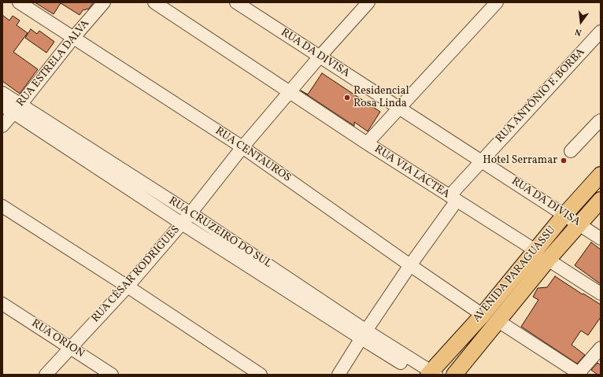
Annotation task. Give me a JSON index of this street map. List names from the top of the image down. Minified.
{"streets":{"main road":["AVENIDA PARAGUASSU"],"street":["RUA DA DIVISA","RUA ESTRELA DALVA","RUA ANTÔNIO F. BORBA","RUA CENTAUROS","RUA VIA LÁCTEA","RUA CRUZEIRO DO SUL","RUA CÉSAR RODRIGUES","RUA ORION"]},"crossings":[["RUA DA DIVISA","RUA ANTÔNIO F. BORBA"],["RUA DA DIVISA","RUA CÉSAR RODRIGUES"],["RUA DA DIVISA","AVENIDA PARAGUASSU"],["RUA ESTRELA DALVA","RUA CENTAUROS"],["RUA ESTRELA DALVA","RUA CRUZEIRO DO SUL"],["RUA ANTÔNIO F. BORBA","RUA CENTAUROS"],["RUA ANTÔNIO F. BORBA","RUA VIA LÁCTEA"],["RUA ANTÔNIO F. BORBA","RUA CRUZEIRO DO SUL"],["RUA CENTAUROS","RUA CÉSAR RODRIGUES"],["RUA CENTAUROS","AVENIDA PARAGUASSU"],["RUA VIA LÁCTEA","RUA CÉSAR RODRIGUES"],["RUA VIA LÁCTEA","AVENIDA PARAGUASSU"],["RUA CRUZEIRO DO SUL","RUA CÉSAR RODRIGUES"],["RUA CRUZEIRO DO SUL","AVENIDA PARAGUASSU"],["RUA CÉSAR RODRIGUES","RUA ORION"]],"places":["Residencial Rosa Linda","Hotel Serramar"],"north":"bottom"}
